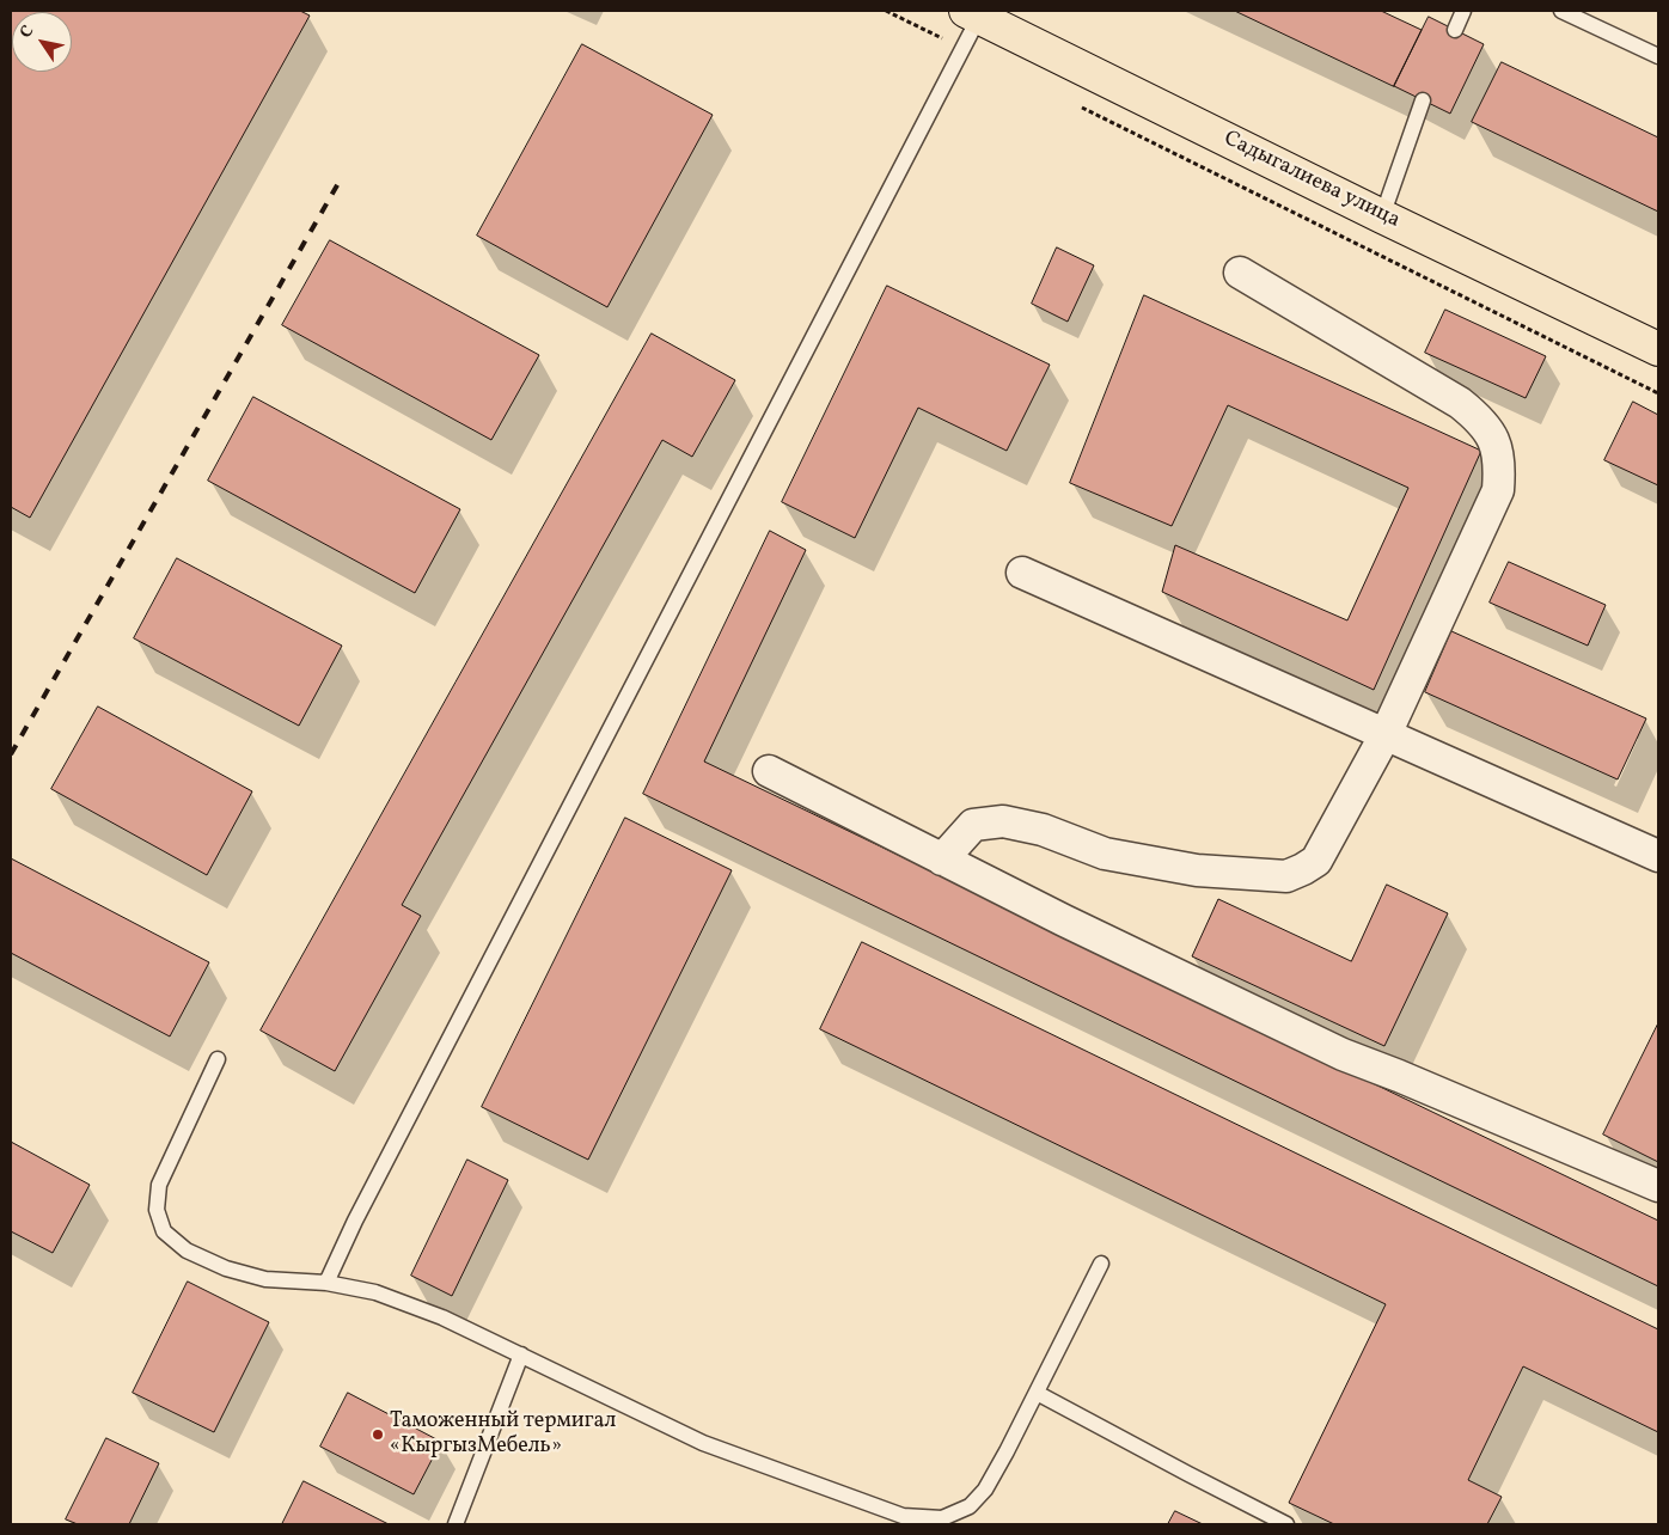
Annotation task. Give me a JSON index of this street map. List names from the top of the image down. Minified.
{"streets":{"main road":["Садыгалиева улица"]},"places":["Таможенный термигал «КыргызМебель»"],"north":"top left"}
